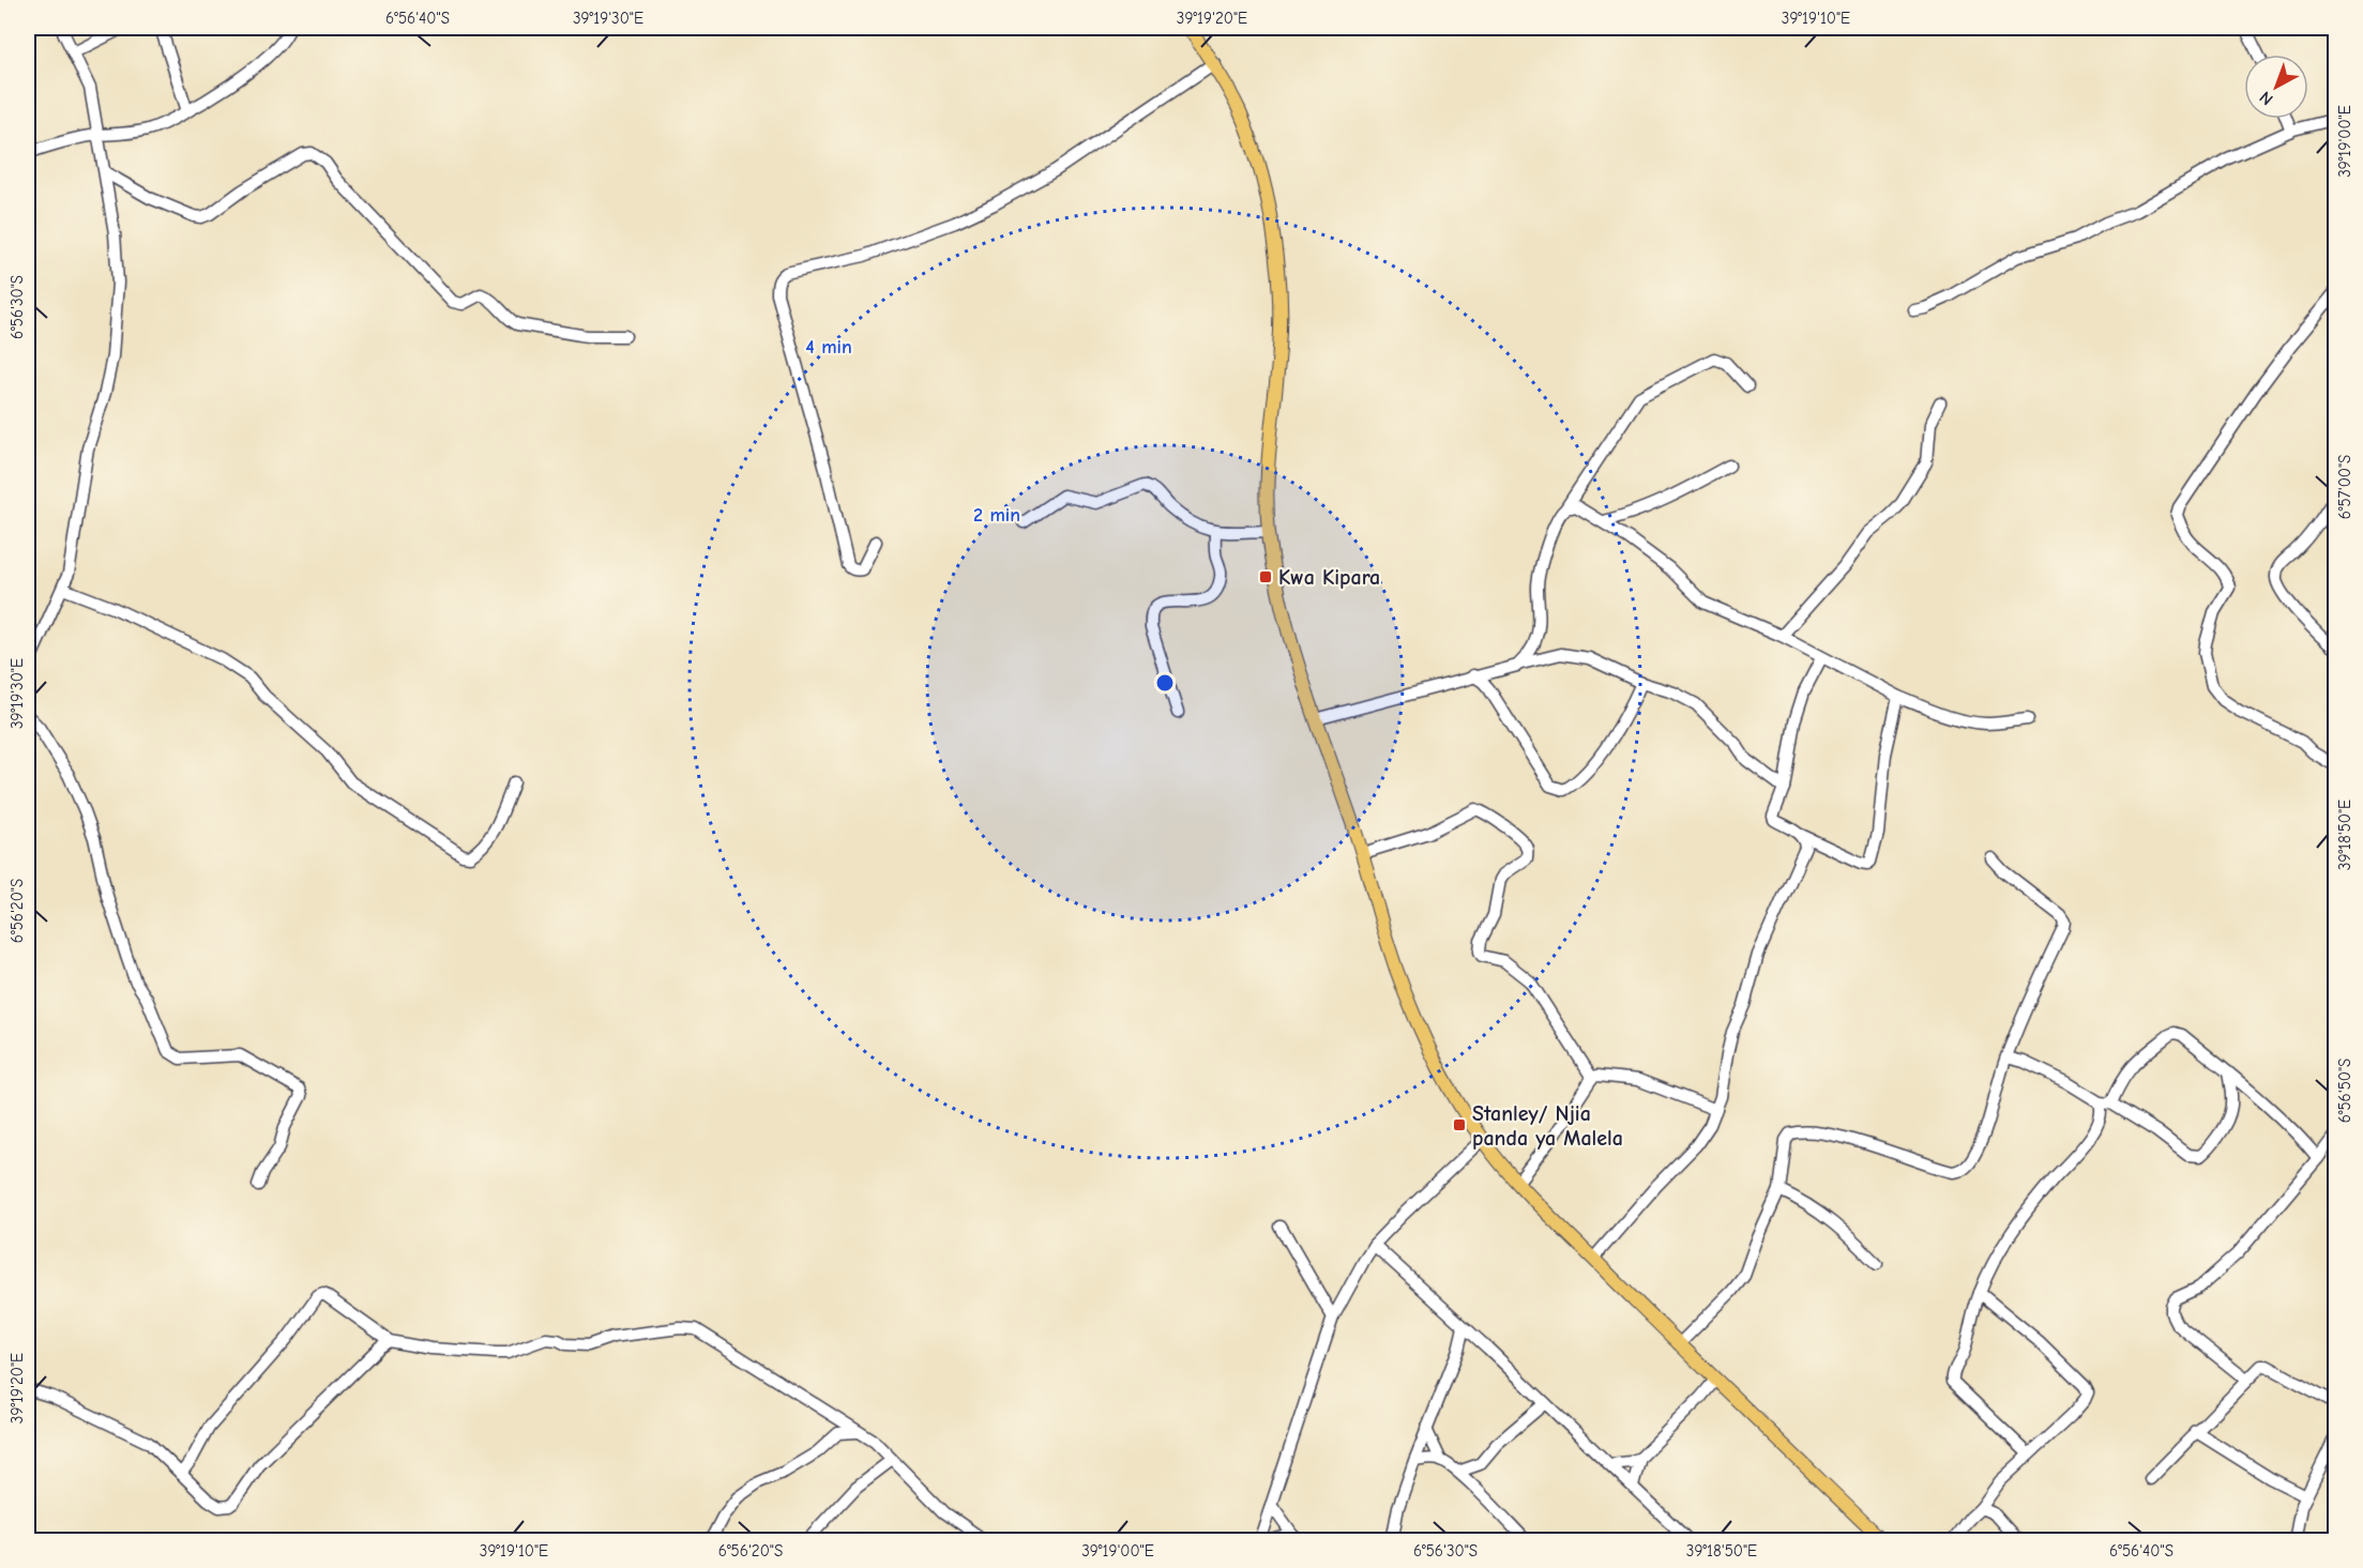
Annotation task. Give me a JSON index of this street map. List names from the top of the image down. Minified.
{"places":{"transit":["Kwa Kipara","Stanley/ Njia panda ya Malela"]},"north":"bottom left","coordinates":["6°56'40\"S","39°19'30\"E","39°19'20\"E","39°19'10\"E","39°19'00\"E","6°56'30\"S","6°57'00\"S","39°18'50\"E","6°56'20\"S","6°56'50\"S"],"rings":["4 min","2 min"]}
